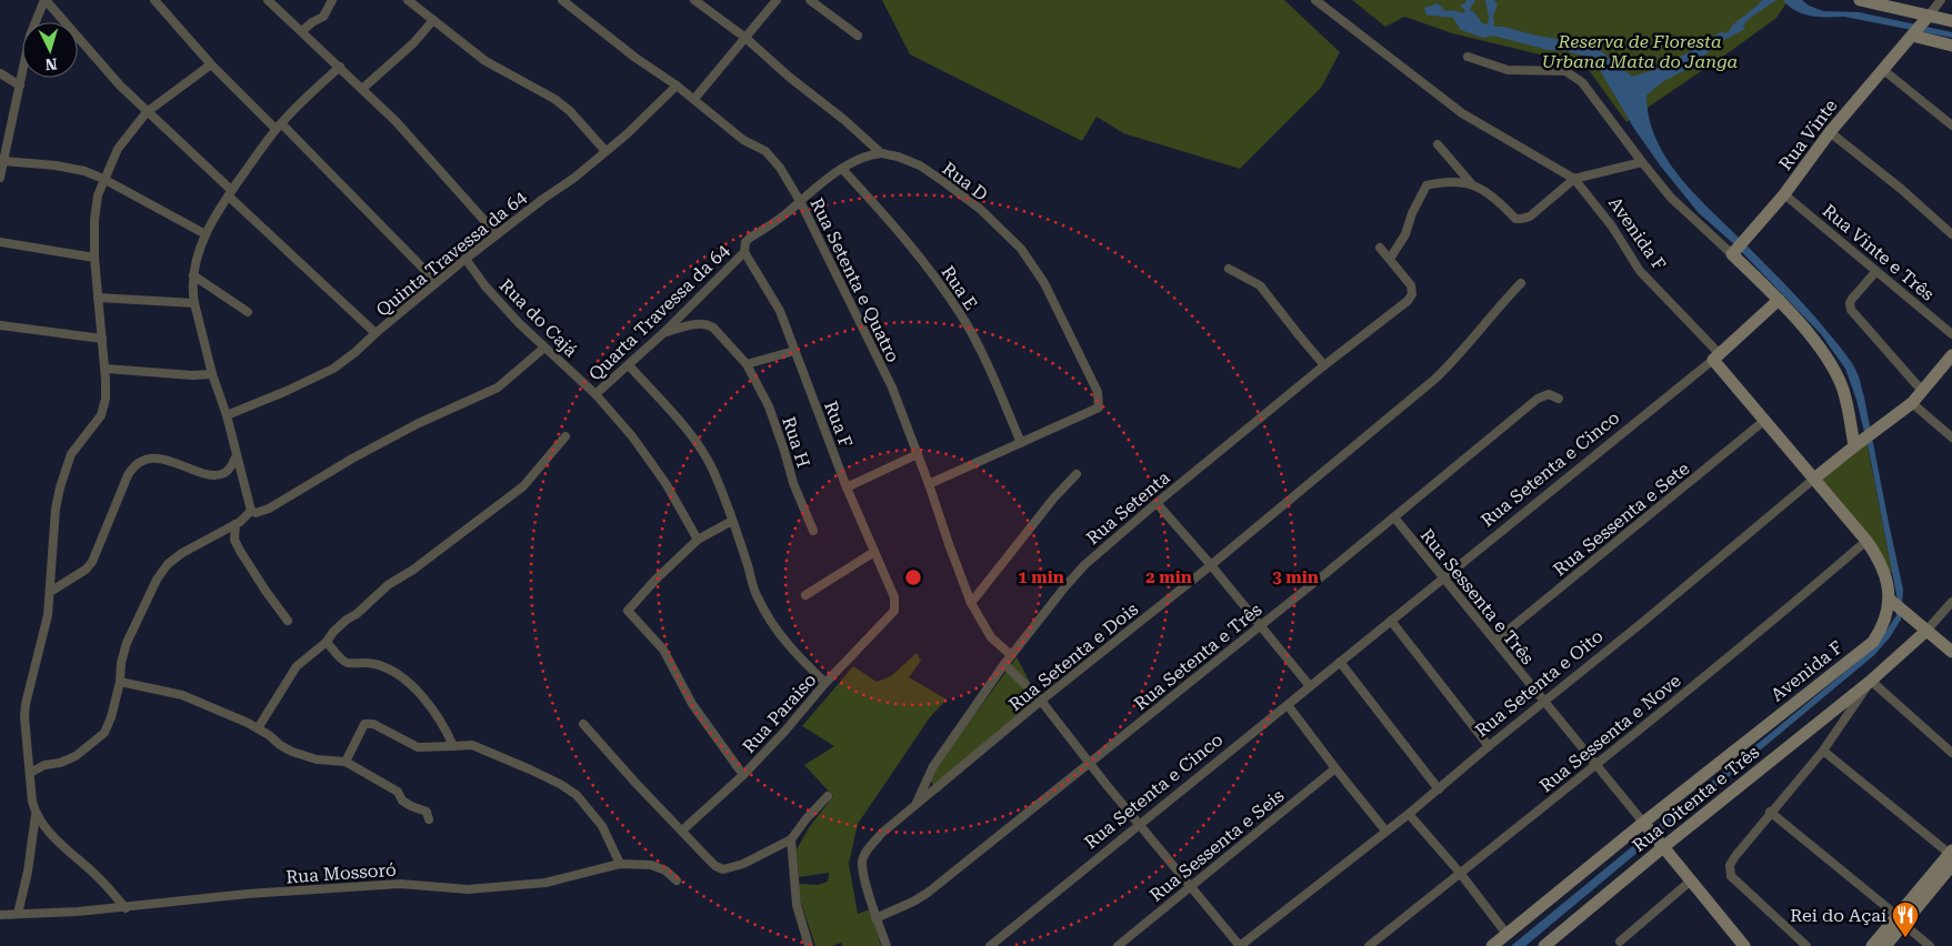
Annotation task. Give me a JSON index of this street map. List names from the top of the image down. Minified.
{"streets":{"street":["Rua Vinte","Rua D","Avenida F","Rua Vinte e Três","Quinta Travessa da 64","Rua Setenta e Quatro","Rua E","Quarta Travessa da 64","Rua do Cajá","Rua F","Rua H","Rua Setenta e Cinco","Rua Setenta","Rua Sessenta e Sete","Rua Sessenta e Três","Rua Setenta e Dois","Rua Setenta e Três","Rua Setenta e Oito","Rua Paraiso","Rua Sessenta e Nove","Rua Oitenta e Três","Rua Sessenta e Seis","Rua Mossoró"]},"crossings":[["Rua Vinte","Rua Vinte e Três"],["Rua D","Rua E"],["Rua D","Quarta Travessa da 64"],["Avenida F","Rua Setenta e Cinco"],["Avenida F","Rua Sessenta e Sete"],["Avenida F","Rua Sessenta e Três"],["Avenida F","Rua Setenta e Oito"],["Avenida F","Rua Sessenta e Nove"],["Quinta Travessa da 64","Rua Setenta e Quatro"],["Quinta Travessa da 64","Rua do Cajá"],["Rua Setenta e Quatro","Quarta Travessa da 64"],["Rua Setenta e Quatro","Rua Setenta"],["Rua E","Quarta Travessa da 64"],["Quarta Travessa da 64","Rua do Cajá"],["Quarta Travessa da 64","Rua F"],["Quarta Travessa da 64","Rua H"],["Rua F","Rua Paraiso"],["Rua Setenta e Cinco","Rua Sessenta e Três"],["Rua Setenta","Rua Setenta e Dois"],["Rua Sessenta e Sete","Rua Sessenta e Três"],["Rua Sessenta e Três","Rua Setenta e Três"],["Rua Sessenta e Três","Rua Setenta e Oito"],["Rua Sessenta e Três","Rua Sessenta e Nove"],["Rua Setenta e Dois","Rua Setenta e Três"]],"parks":["Reserva de Floresta Urbana Mata do Janga"],"places":{"restaurant":["Rei do Açaí"]},"north":"bottom","rings":["1 min","2 min","3 min"]}
